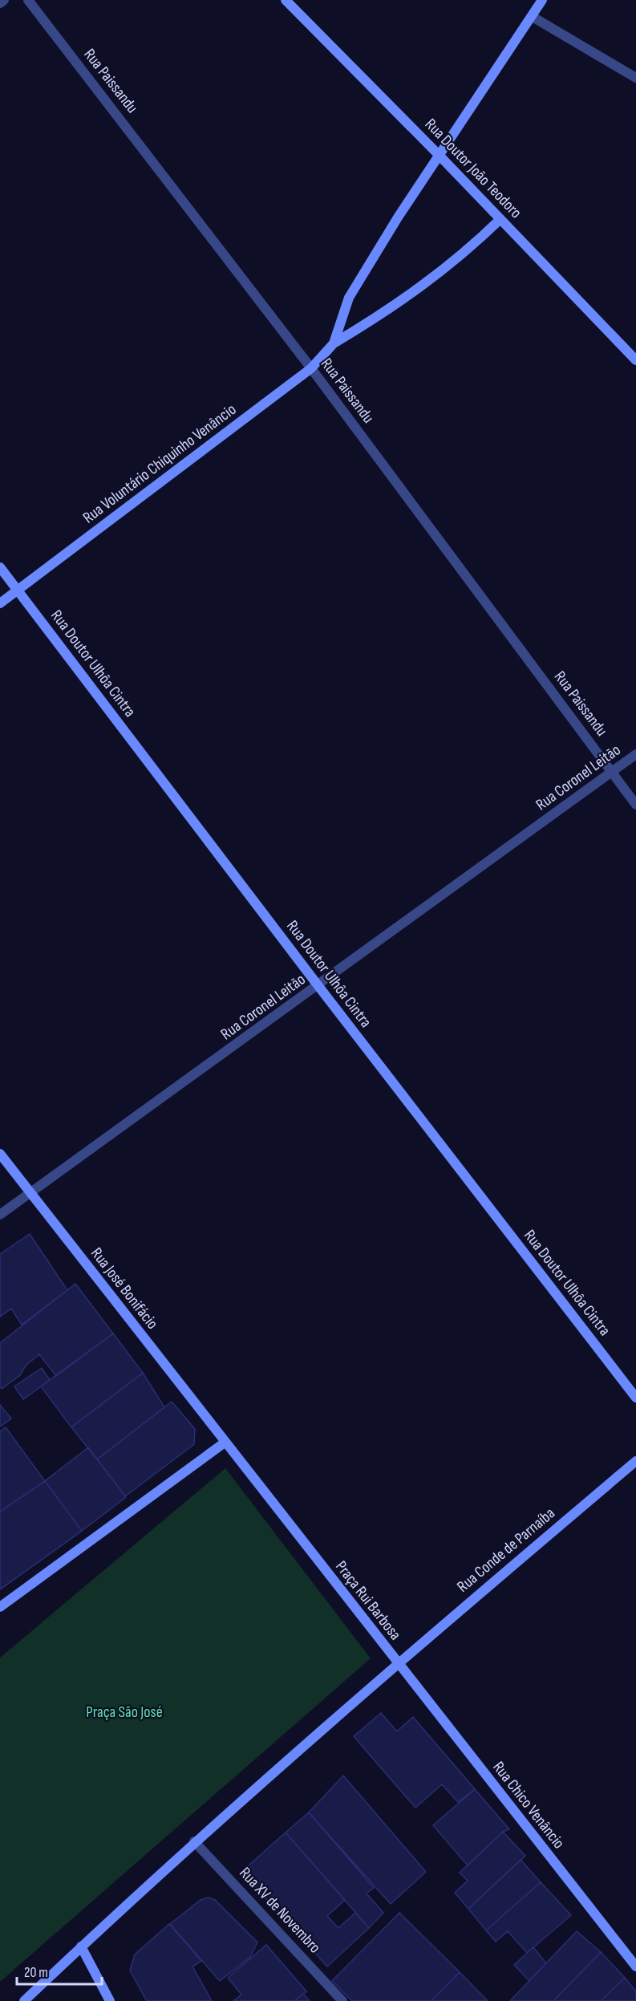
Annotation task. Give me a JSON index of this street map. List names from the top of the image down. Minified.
{"streets":{"street":["Rua Paissandu","Rua Doutor João Teodoro","Rua Voluntário Chiquinho Venâncio","Rua Doutor Ulhôa Cintra","Rua Coronel Leitão","Rua José Bonifácio","Rua Conde de Parnaíba","Praça Rui Barbosa","Rua Chico Venâncio","Rua XV de Novembro"]},"crossings":[["Rua Paissandu","Rua Voluntário Chiquinho Venâncio"],["Rua Paissandu","Rua Coronel Leitão"],["Rua Doutor João Teodoro","Rua Voluntário Chiquinho Venâncio"],["Rua Voluntário Chiquinho Venâncio","Rua Doutor Ulhôa Cintra"],["Rua Doutor Ulhôa Cintra","Rua Coronel Leitão"],["Rua Coronel Leitão","Rua José Bonifácio"],["Rua José Bonifácio","Praça Rui Barbosa"],["Rua Conde de Parnaíba","Praça Rui Barbosa"],["Rua Conde de Parnaíba","Rua Chico Venâncio"],["Praça Rui Barbosa","Rua Chico Venâncio"],["Praça Rui Barbosa","Rua XV de Novembro"]],"parks":["Praça São José"],"scale_bar":"20 m"}
